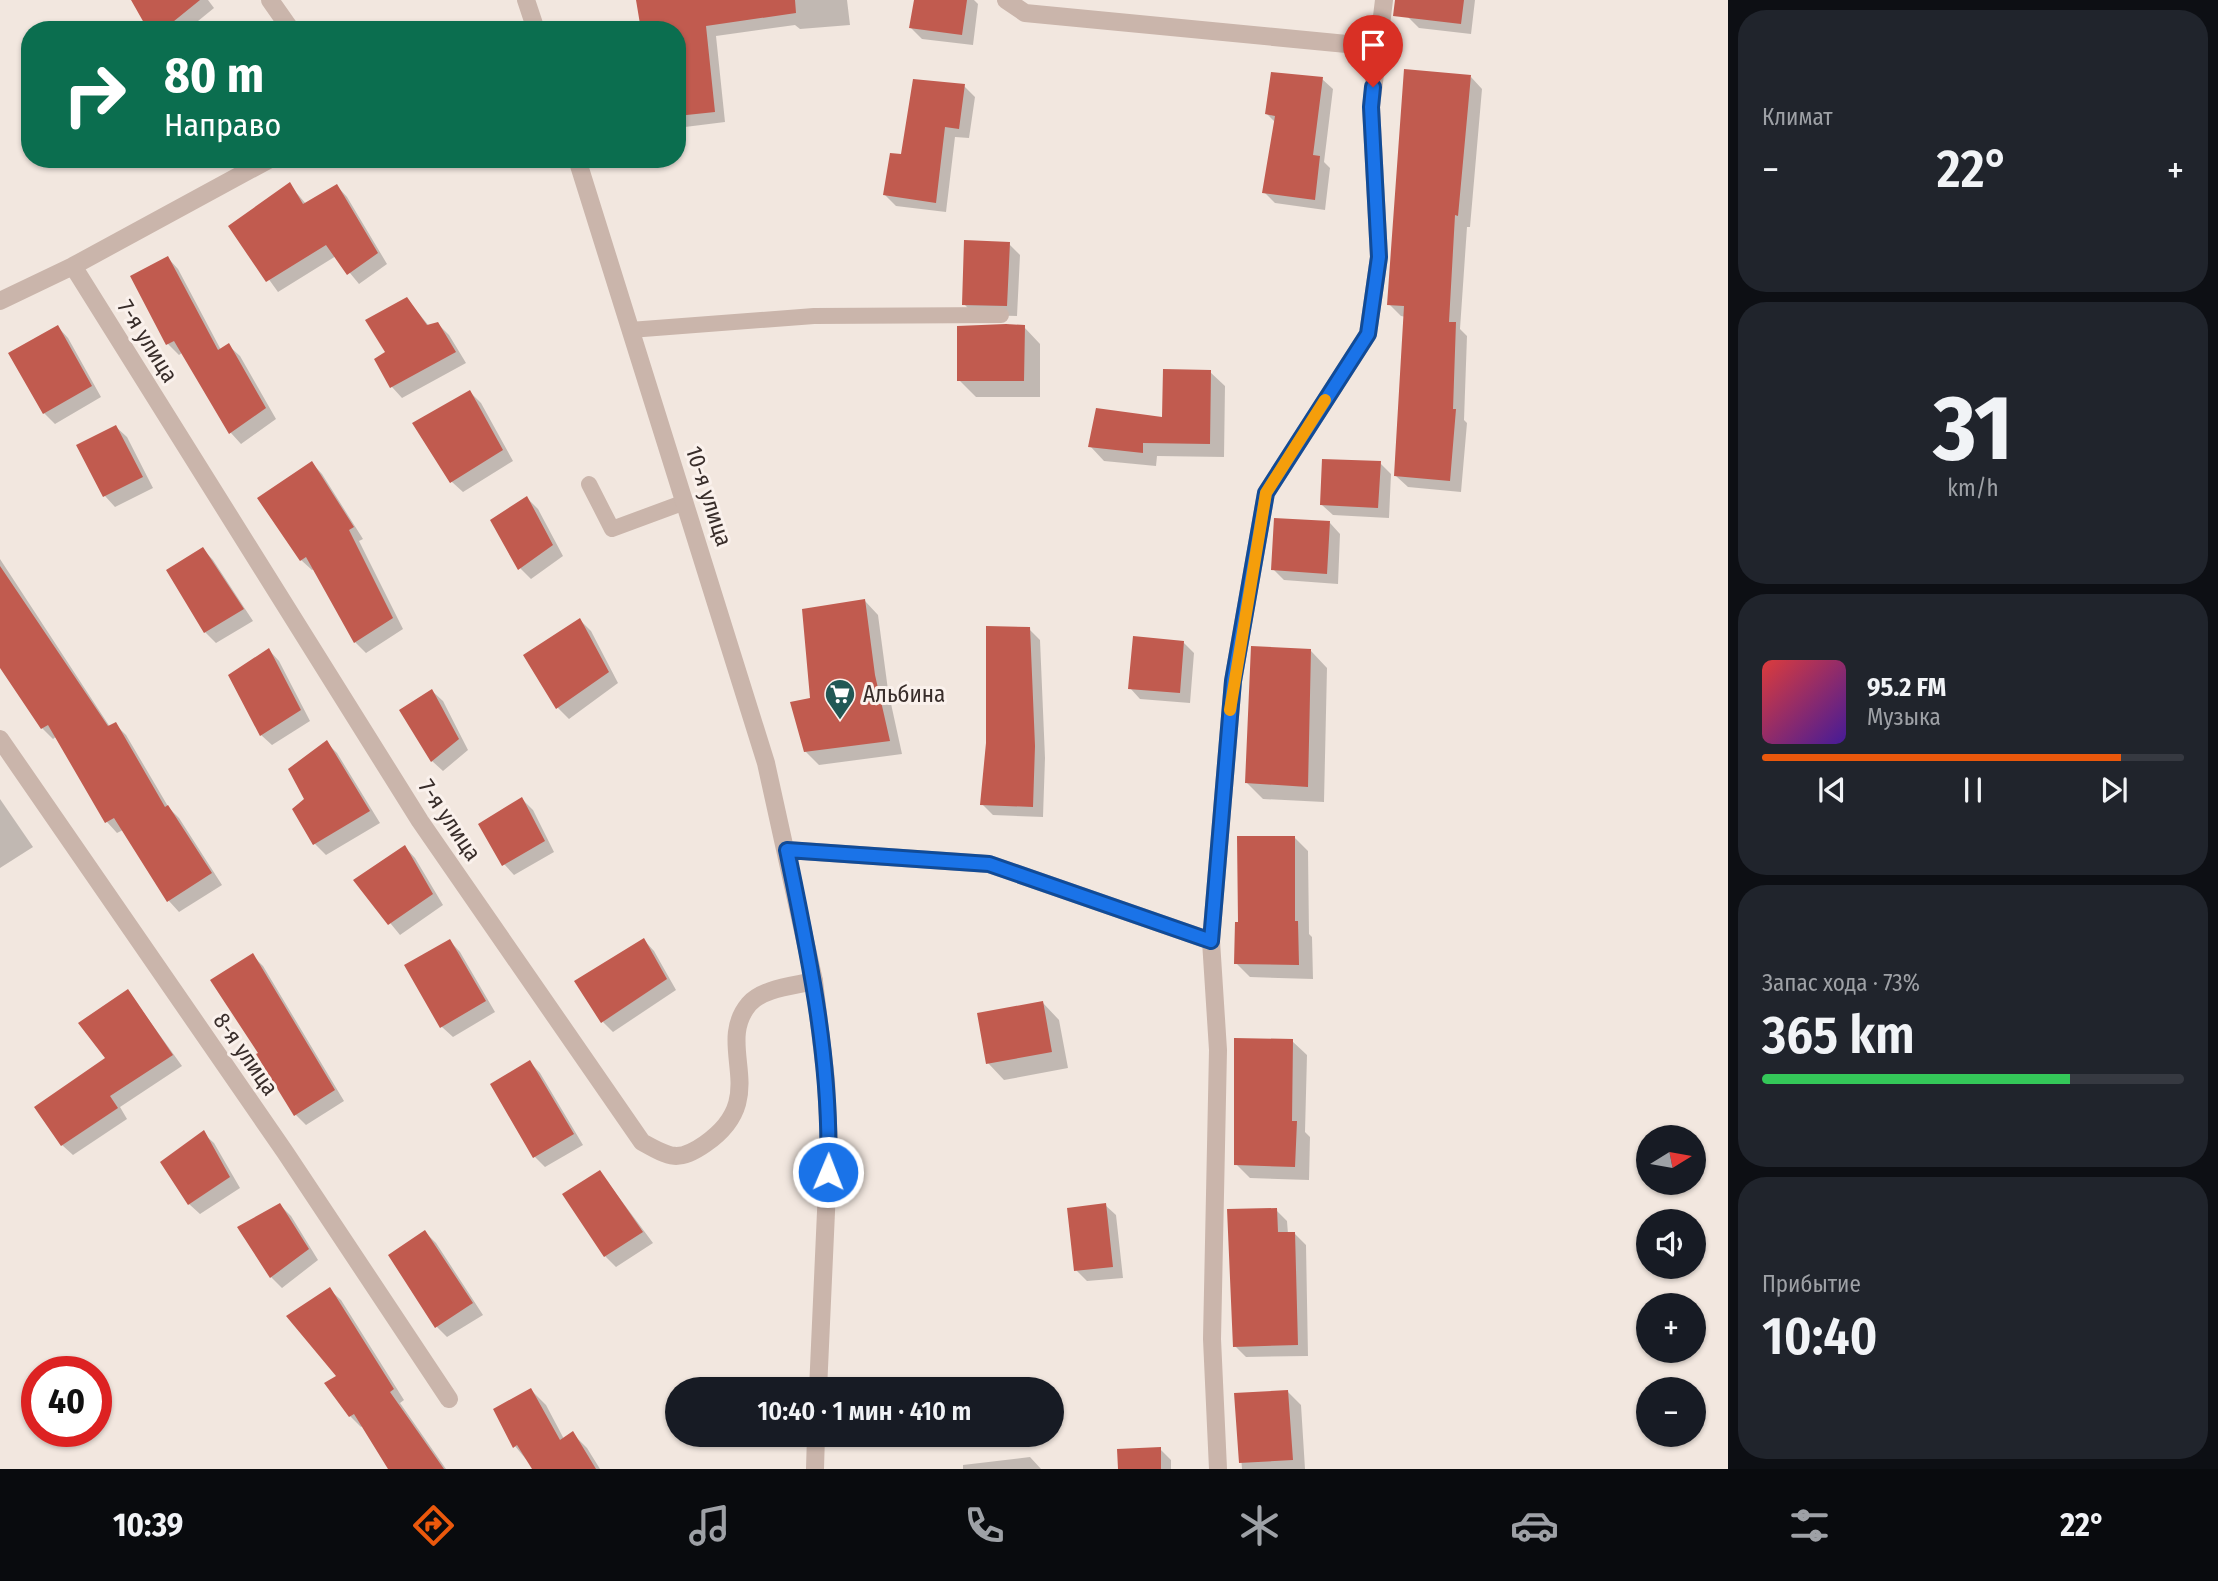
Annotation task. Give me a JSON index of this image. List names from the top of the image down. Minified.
{"streets":{"street":["7-я улица","10-я улица","8-я улица"]},"crossings":[["7-я улица","10-я улица"]],"places":{"supermarket":["Альбина"]},"north":"right","page":{"tile":["Климат",["31","km/h"],["Запас хода · 73%","365 km"],["Прибытие","10:40"]],"turn":["80 m","Направо"],"heat":["−","22°","+"],"song":["95.2 FM","Музыка"],"map_buttons":["+","−"],"limit":"40","trip":"10:40 · 1 мин · 410 m","tabs":["10:39","22°"]}}
